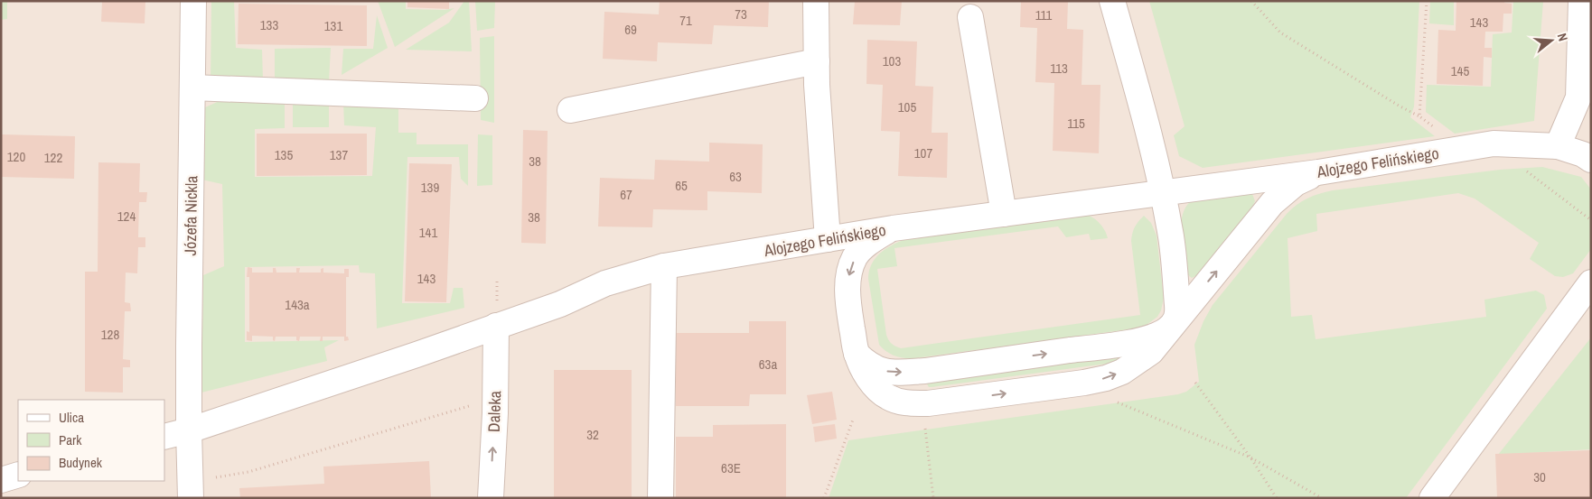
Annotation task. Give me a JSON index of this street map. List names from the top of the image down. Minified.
{"streets":{"street":["Alojzego Felińskiego","Józefa Nickla","Daleka"]},"crossings":[["Alojzego Felińskiego","Daleka"]],"house_numbers":["73","111","71","143","133","131","69","103","113","145","105","115","107","135","137","120","122","38","63","65","139","67","124","38","141","143","143a","128","63a","32","63E","30"],"legend":["Ulica","Park","Budynek"],"north":"right"}
